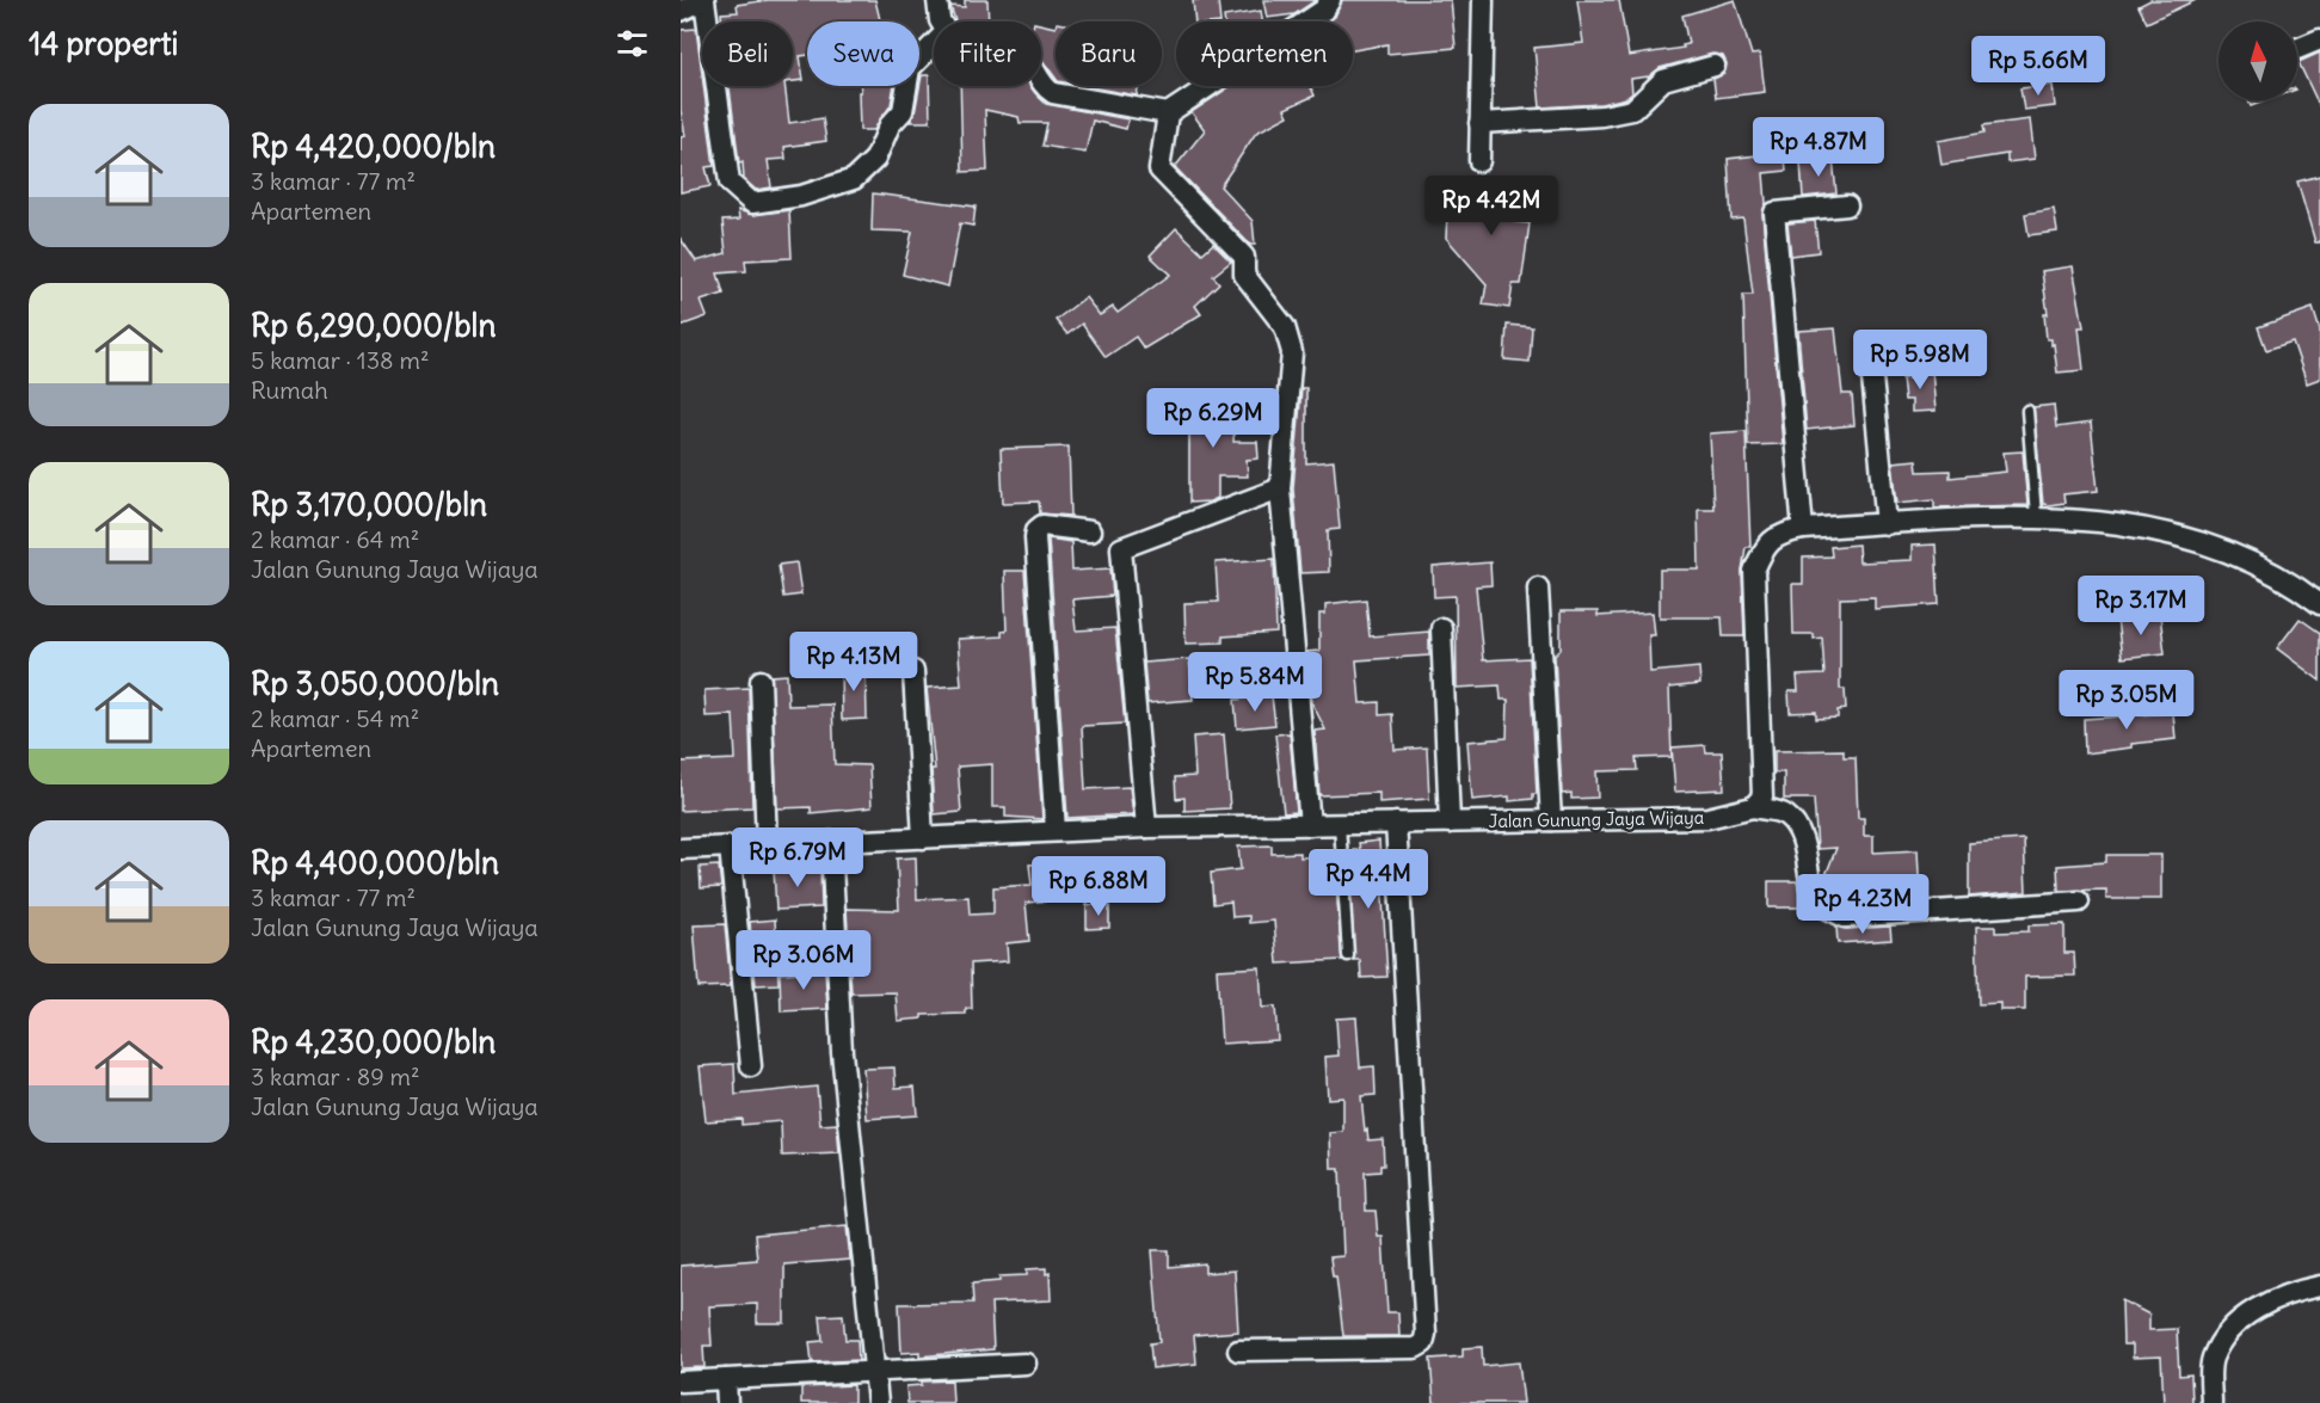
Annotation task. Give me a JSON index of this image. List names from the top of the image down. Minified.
{"streets":{"street":["Jalan Gunung Jaya Wijaya"]},"north":"top","page":{"heading":"14 properti","chip":["Beli","Sewa","Filter","Baru","Apartemen"],"price":["Rp 5.66M","Rp 4.87M","Rp 4.42M","Rp 5.98M","Rp 6.29M","Rp 3.17M","Rp 4.13M","Rp 5.84M","Rp 3.05M","Rp 6.79M","Rp 4.4M","Rp 6.88M","Rp 4.23M","Rp 3.06M"],"list":[{"name":"Rp 4,420,000/bln","note":"3 kamar · 77 m² · Apartemen"},{"name":"Rp 6,290,000/bln","note":"5 kamar · 138 m² · Rumah"},{"name":"Rp 3,170,000/bln","note":"2 kamar · 64 m² · Jalan Gunung Jaya Wijaya"},{"name":"Rp 3,050,000/bln","note":"2 kamar · 54 m² · Apartemen"},{"name":"Rp 4,400,000/bln","note":"3 kamar · 77 m² · Jalan Gunung Jaya Wijaya"},{"name":"Rp 4,230,000/bln","note":"3 kamar · 89 m² · Jalan Gunung Jaya Wijaya"}]}}
